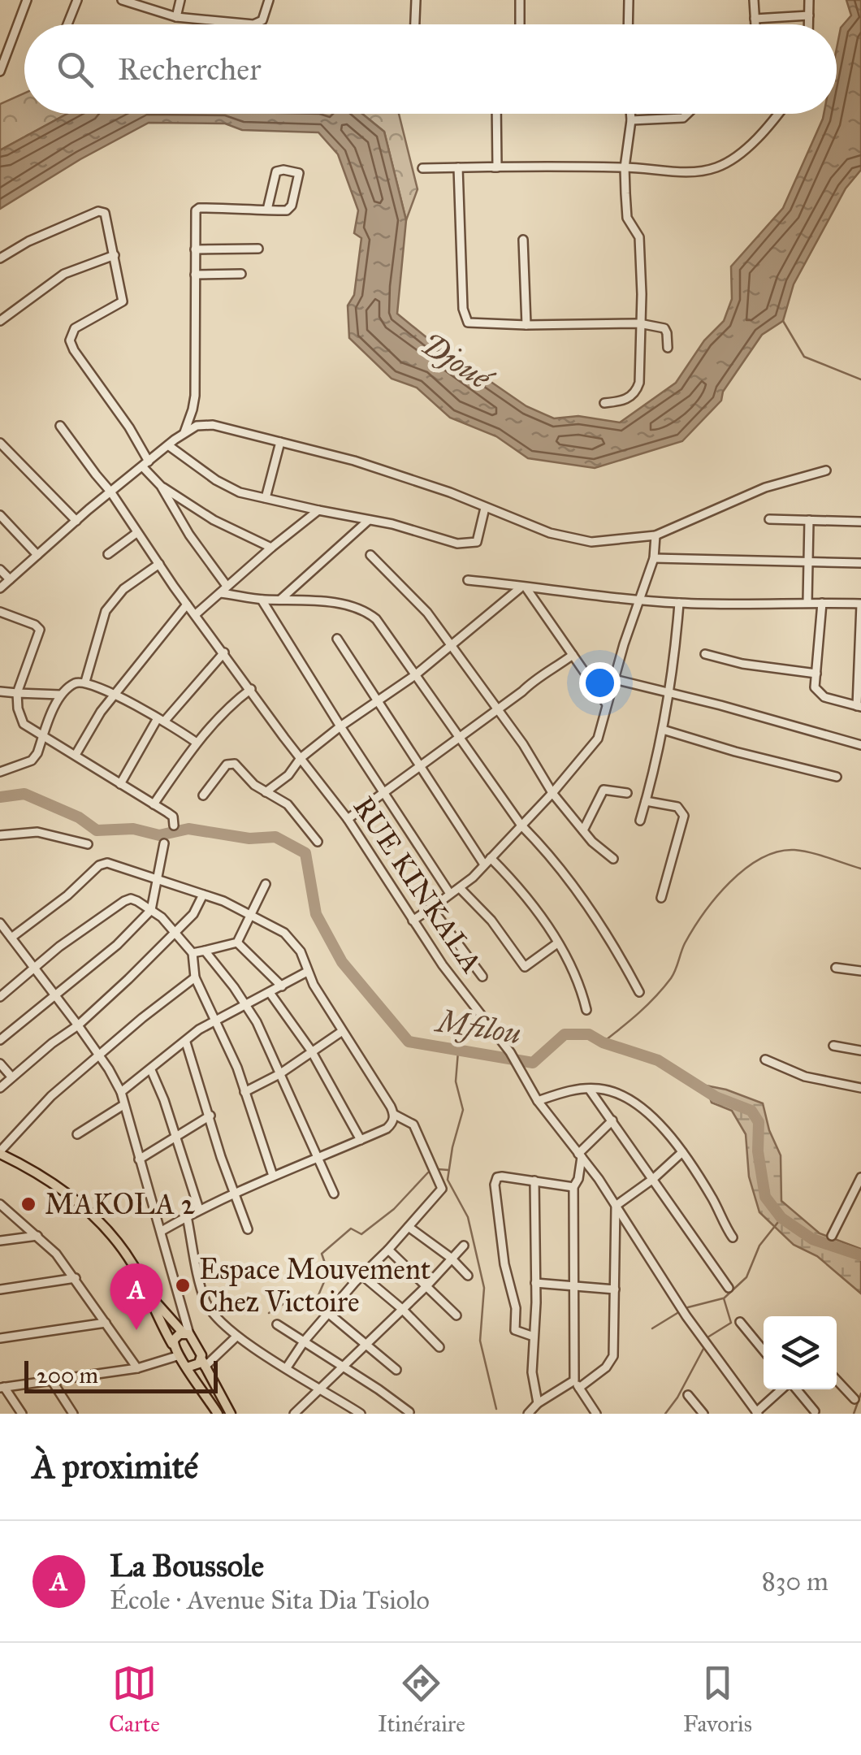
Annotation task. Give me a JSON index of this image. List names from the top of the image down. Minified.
{"streets":{"street":["RUE KINKALA"]},"water":["Djoué","Mfilou"],"places":["MAKOLA 2","Espace Mouvement Chez Victoire"],"scale_bar":"200 m","page":{"search":"Rechercher","pins":"A","scale":"200 m","heading":"À proximité","list":[{"mark":"A","name":"La Boussole","note":"École · Avenue Sita Dia Tsiolo","value":"830 m"}],"nav":["Carte","Itinéraire","Favoris"]}}
